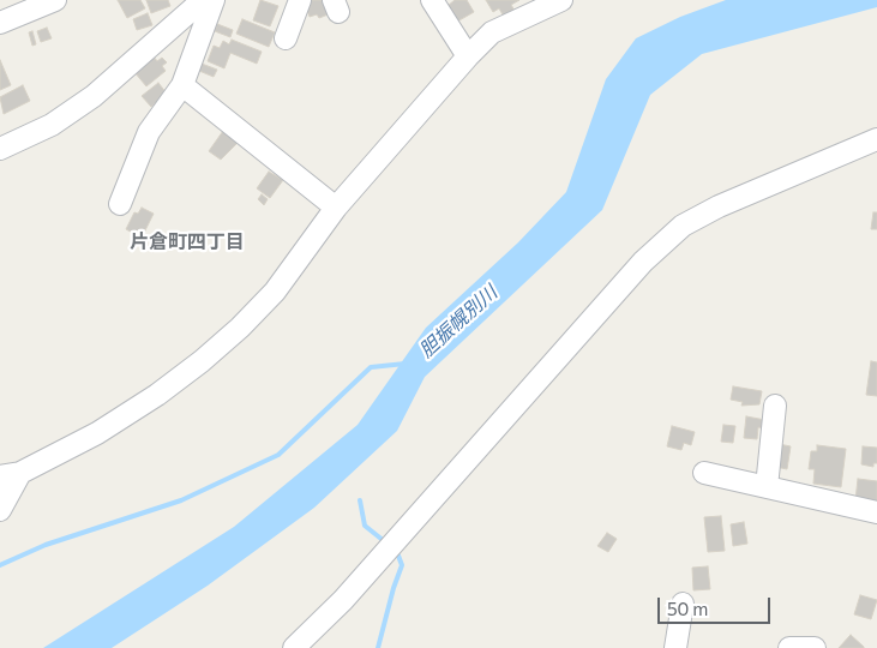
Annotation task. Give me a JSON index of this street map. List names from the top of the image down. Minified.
{"districts":["片倉町四丁目"],"water":["胆振幌別川"],"scale_bar":"50 m"}
